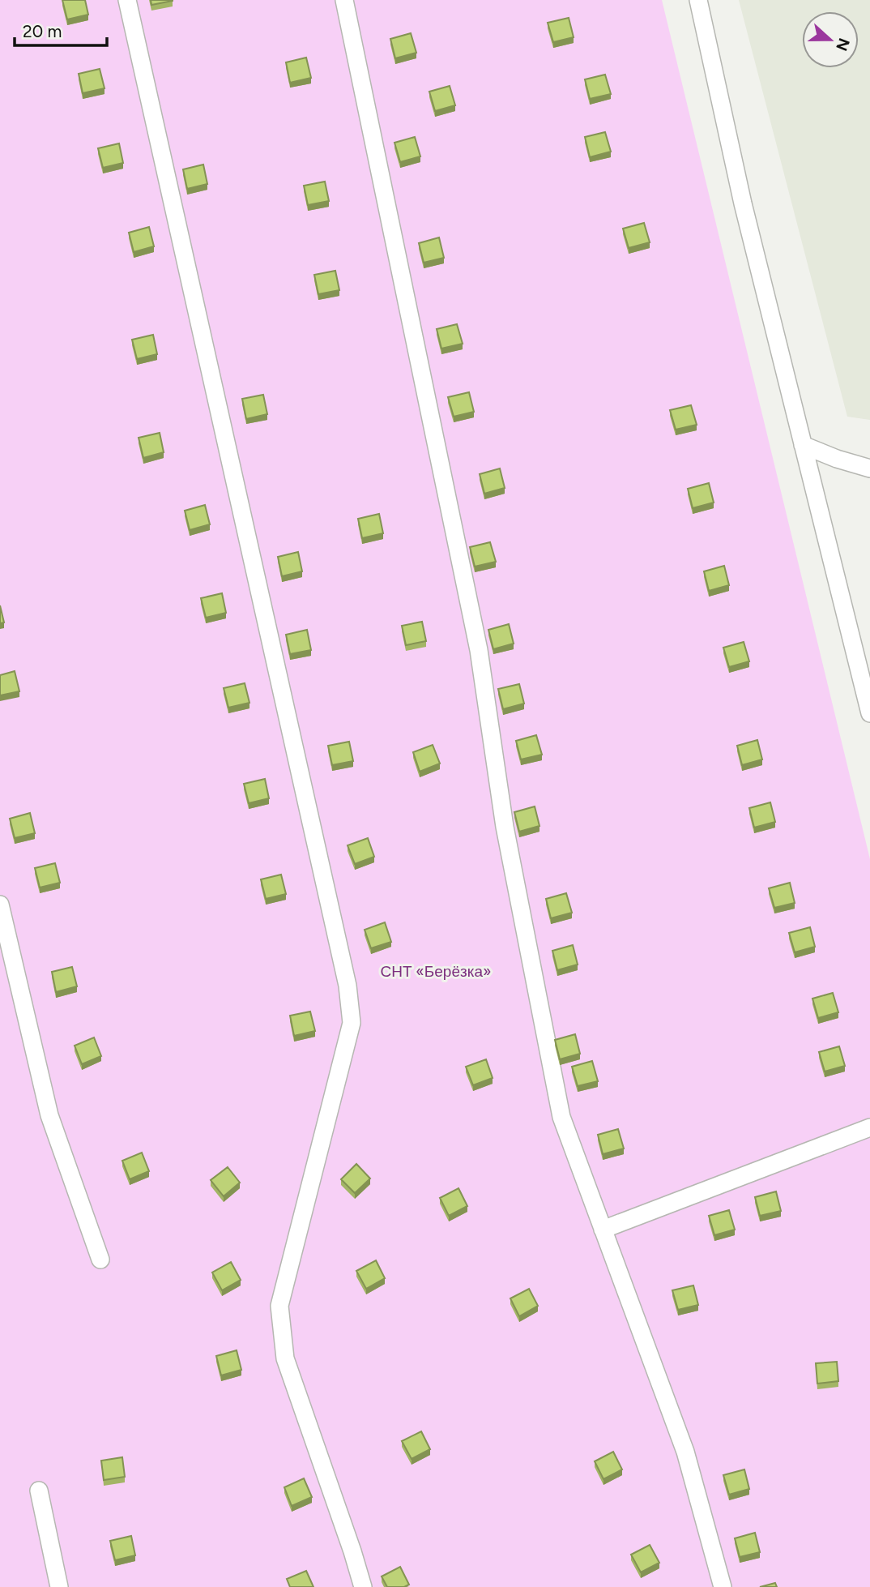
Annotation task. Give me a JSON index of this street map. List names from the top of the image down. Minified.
{"parks":["СНТ «Берёзка»"],"scale_bar":"20 m","north":"right"}
